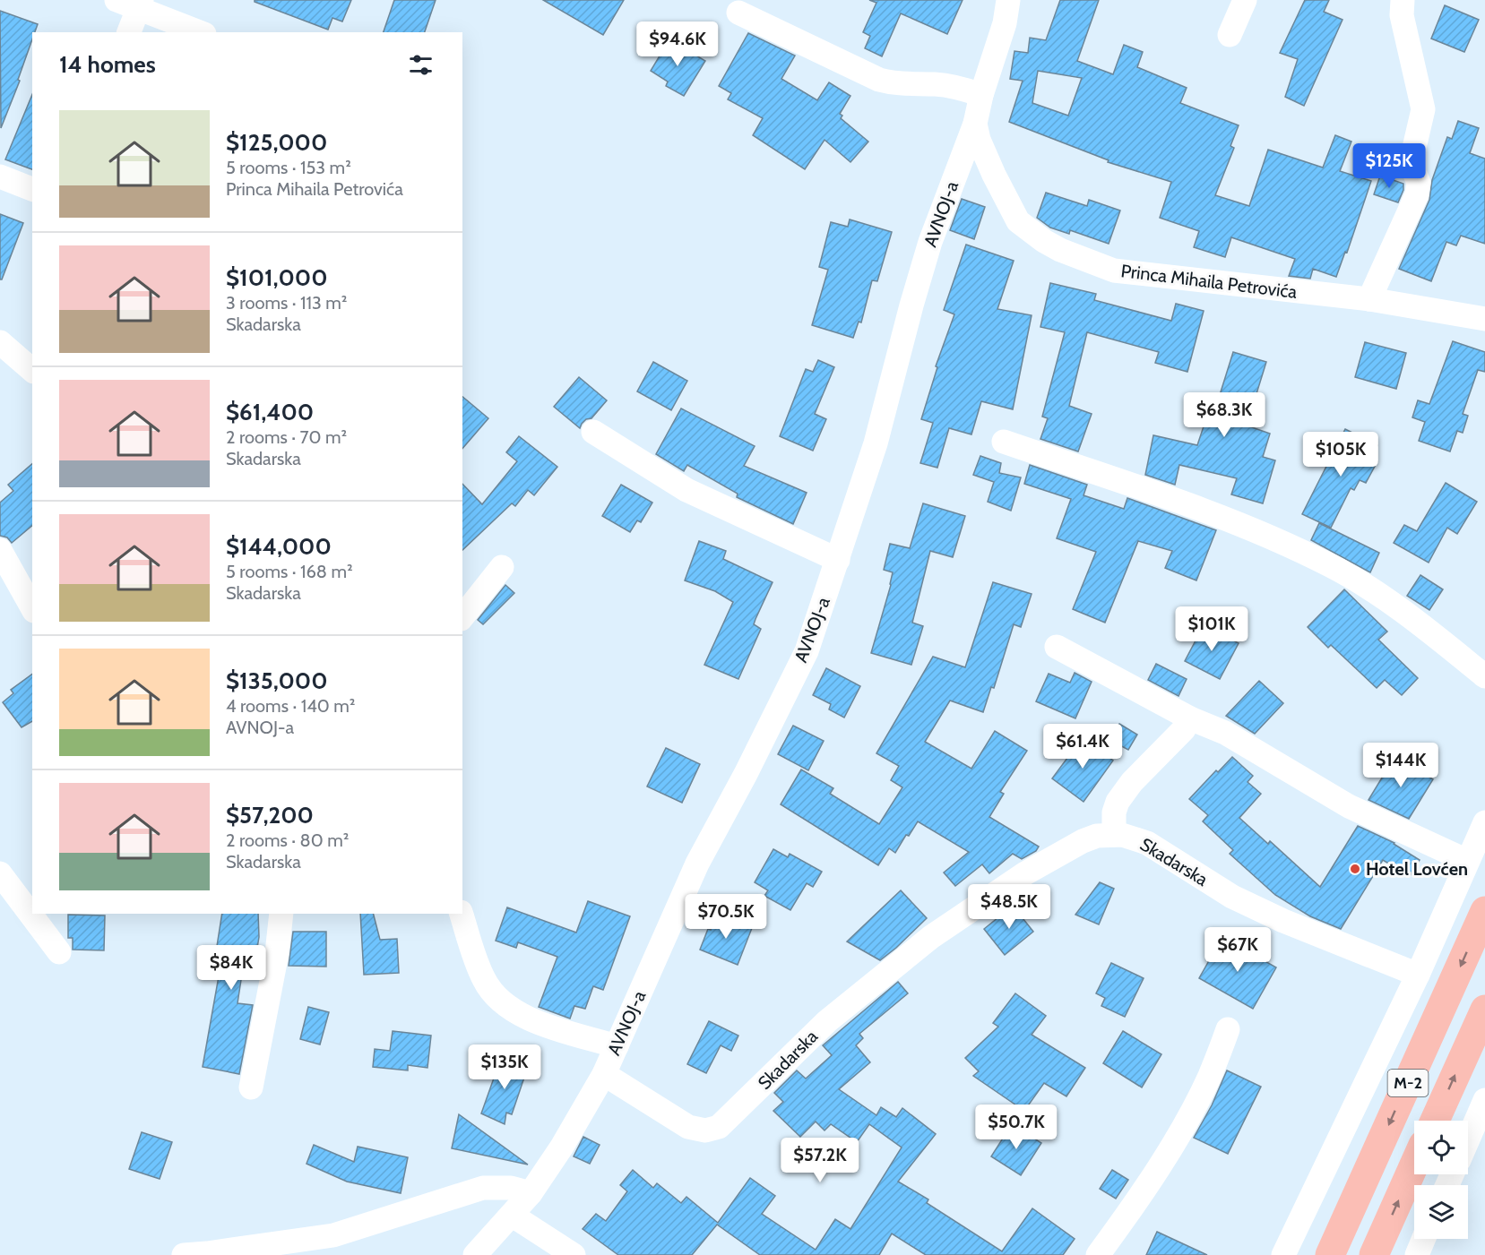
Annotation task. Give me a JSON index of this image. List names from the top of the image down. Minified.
{"streets":{"main road":["M-2"],"street":["AVNOJ-a","Princa Mihaila Petrovića","Skadarska"]},"crossings":[["AVNOJ-a","Princa Mihaila Petrovića"],["AVNOJ-a","Skadarska"]],"places":["Hotel Lovćen"],"page":{"price":["$94.6K","$125K","$68.3K","$105K","$101K","$61.4K","$144K","$48.5K","$70.5K","$67K","$84K","$135K","$50.7K","$57.2K"],"heading":"14 homes","list":[{"name":"$125,000","note":"5 rooms · 153 m² · Princa Mihaila Petrovića"},{"name":"$101,000","note":"3 rooms · 113 m² · Skadarska"},{"name":"$61,400","note":"2 rooms · 70 m² · Skadarska"},{"name":"$144,000","note":"5 rooms · 168 m² · Skadarska"},{"name":"$135,000","note":"4 rooms · 140 m² · AVNOJ-a"},{"name":"$57,200","note":"2 rooms · 80 m² · Skadarska"}]}}
